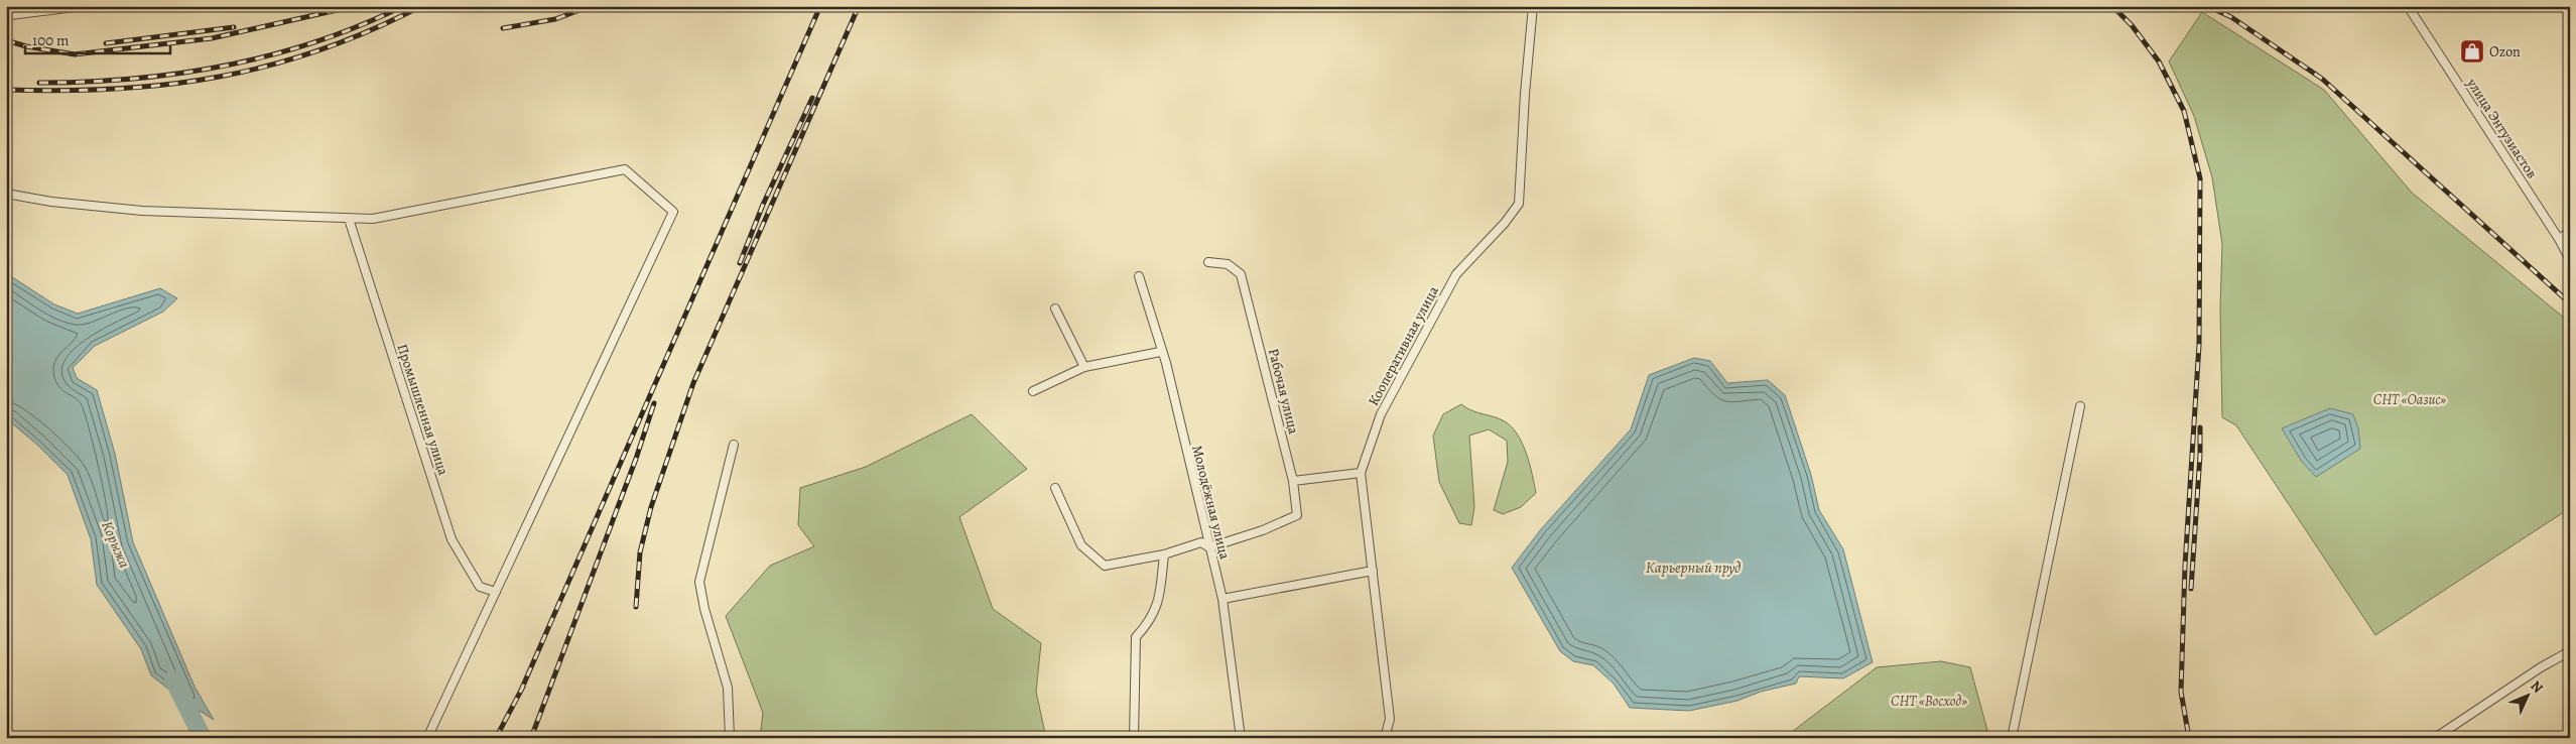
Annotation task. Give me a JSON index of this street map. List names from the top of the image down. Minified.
{"streets":{"street":["улица Энтузиастов","Кооперативная улица","Рабочая улица","Промышленная улица","Молодёжная улица"]},"crossings":[["Рабочая улица","Молодёжная улица"]],"water":["Корыжа","Карьерный пруд"],"parks":["СНТ «Оазис»","СНТ «Восход»"],"places":{"shop":["Ozon"]},"scale_bar":"100 m","north":"top right"}
